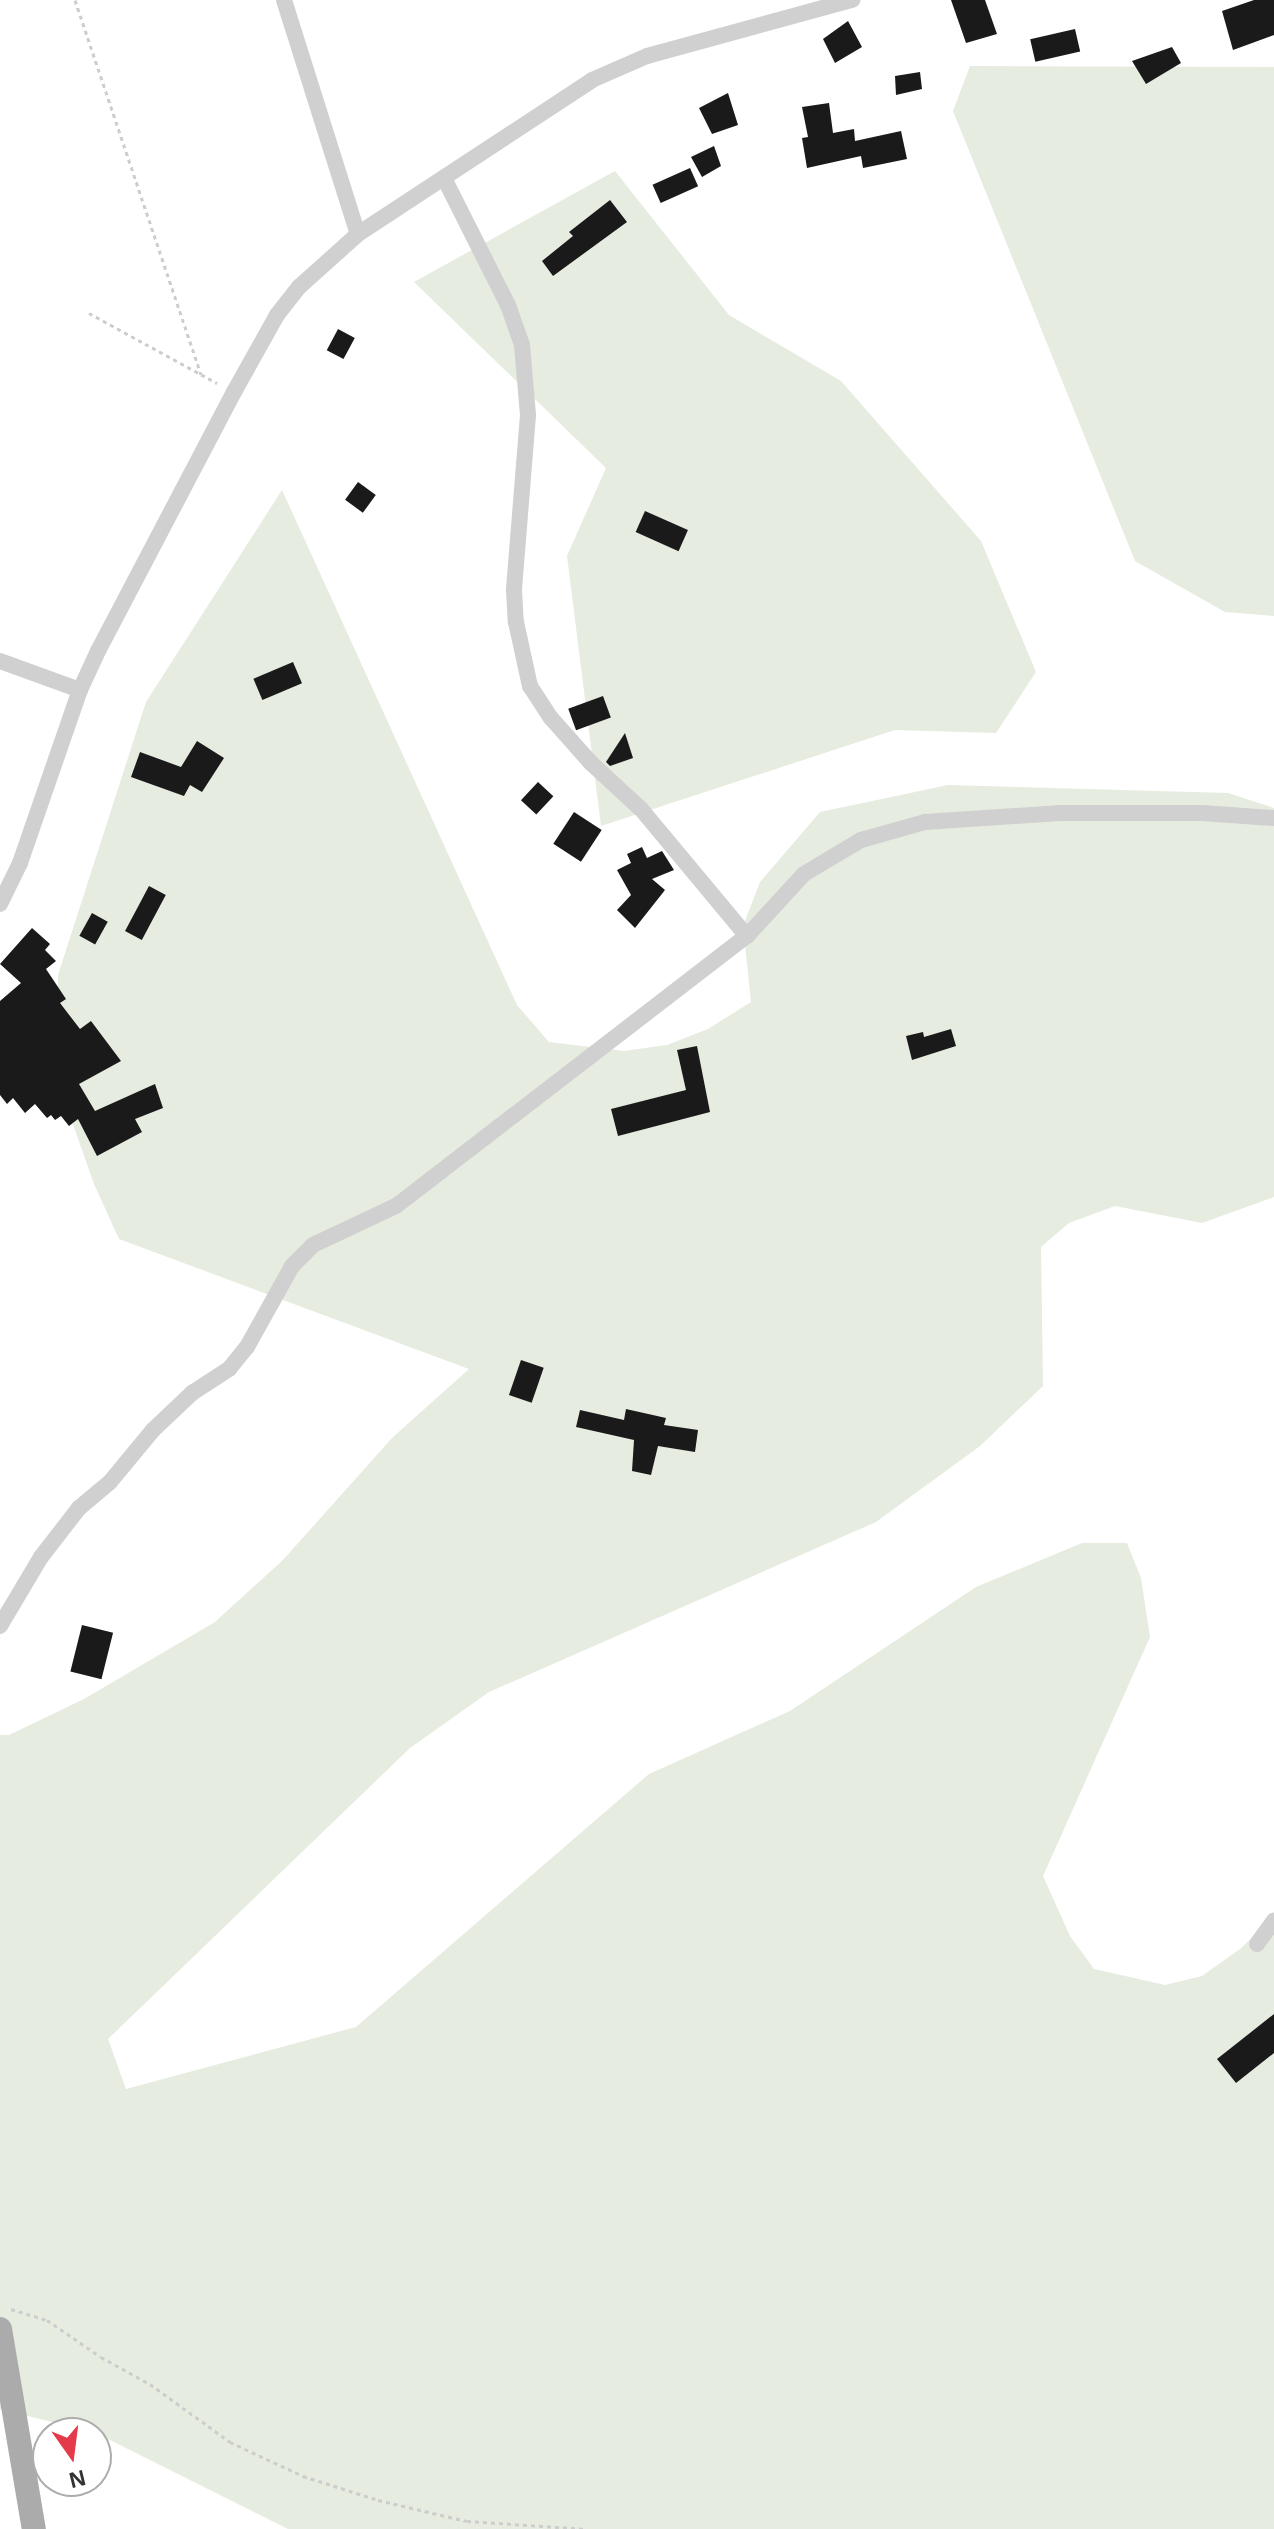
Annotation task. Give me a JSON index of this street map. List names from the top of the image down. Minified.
{"north":"bottom"}
